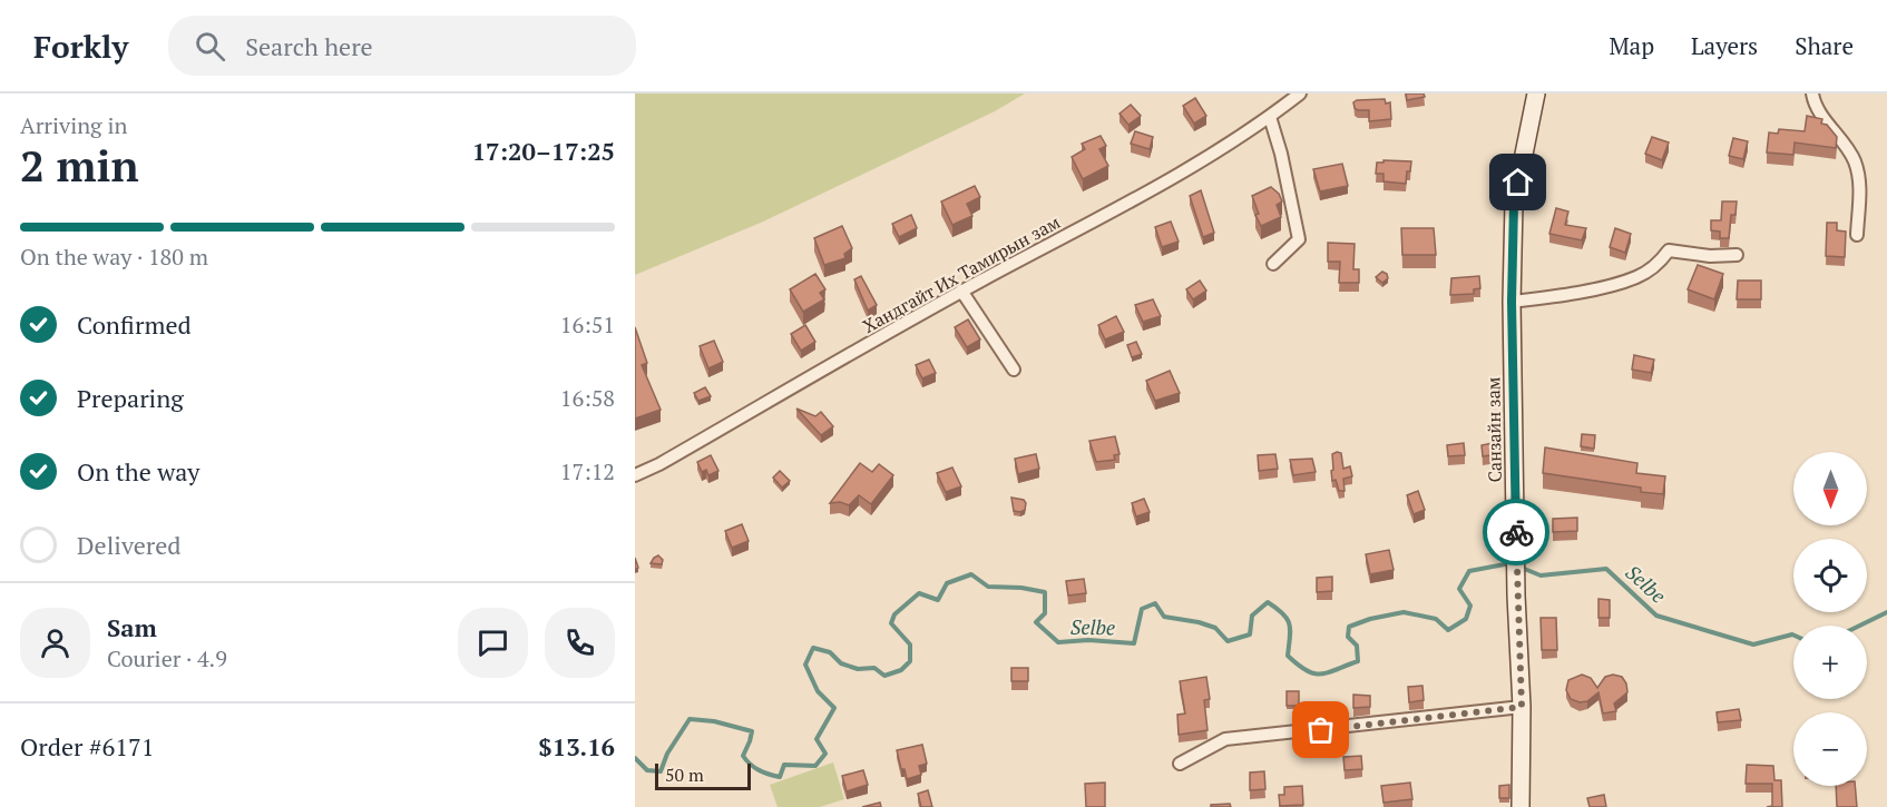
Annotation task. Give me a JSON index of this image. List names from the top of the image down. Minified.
{"streets":{"main road":["Санзайн зам"],"street":["Хандгайт Их Тамирын зам"]},"water":["Selbe"],"scale_bar":"50 m","north":"bottom","page":{"header":"Forkly","search":"Search here","nav":["Map","Layers","Share"],"heading":["2 min","Arriving in","17:20–17:25"],"panel":["Sam","Courier · 4.9","Order #6171","$13.16"],"bar":"On the way · 180 m","list":[["Confirmed","16:51"],["Preparing","16:58"],["On the way","17:12"],"Delivered"],"map_buttons":["+","−"],"scale":"50 m"}}
